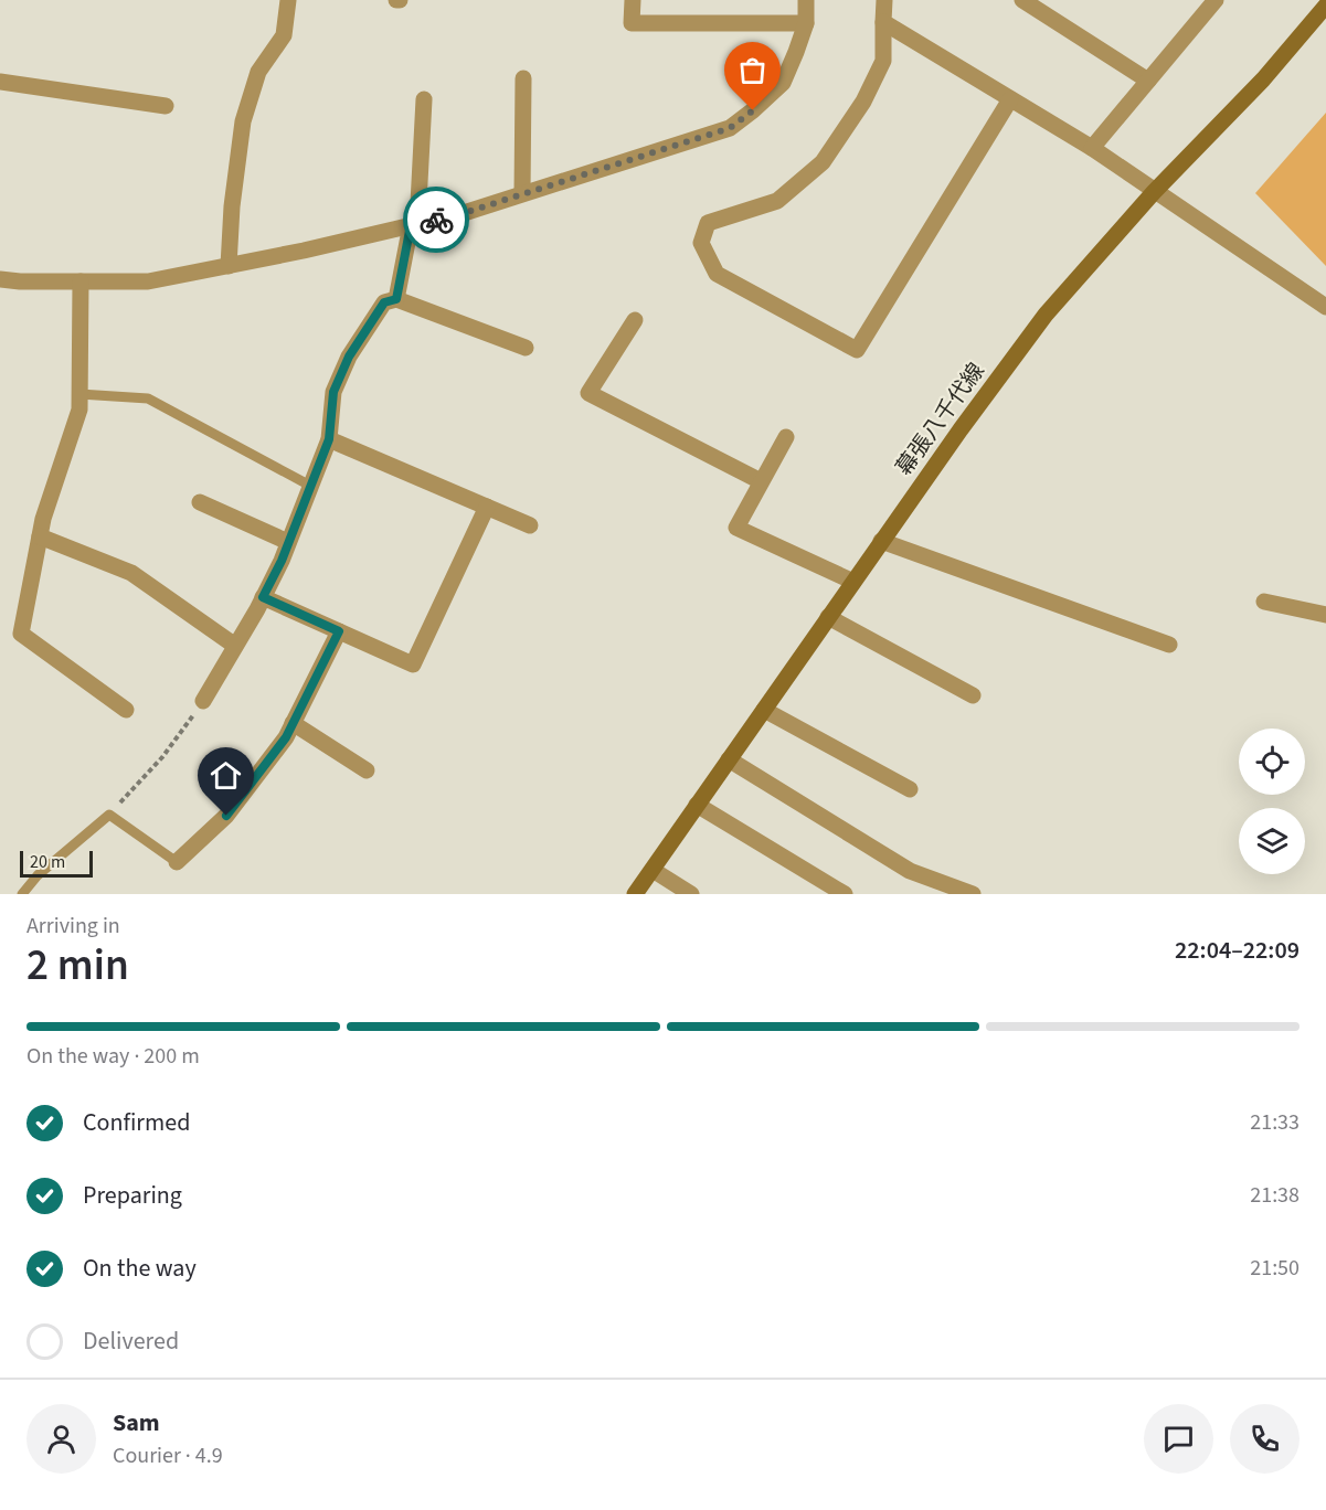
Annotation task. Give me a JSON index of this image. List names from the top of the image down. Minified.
{"streets":{"main road":["幕張八千代線"]},"scale_bar":"20 m","page":{"scale":"20 m","heading":["2 min","Arriving in","22:04–22:09"],"panel":["Sam","Courier · 4.9"],"bar":"On the way · 200 m","list":[["Confirmed","21:33"],["Preparing","21:38"],["On the way","21:50"],"Delivered"]}}
